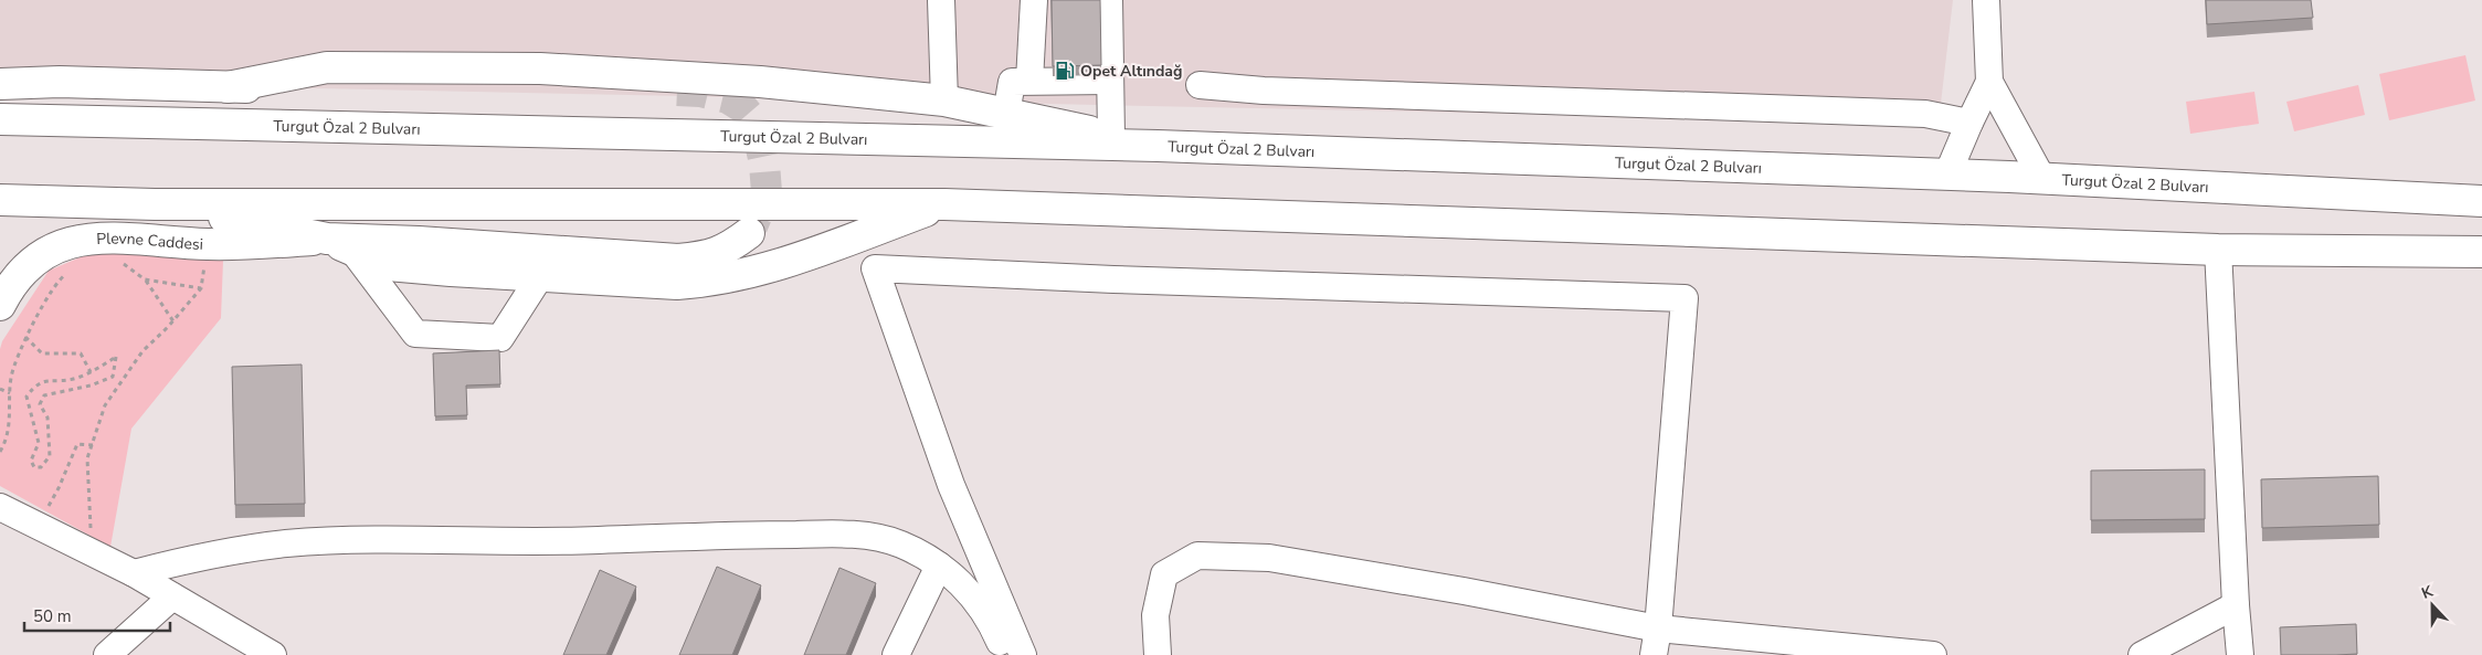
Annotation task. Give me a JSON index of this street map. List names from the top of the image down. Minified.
{"streets":{"main road":["Turgut Özal 2 Bulvarı","Plevne Caddesi"]},"places":{"fuel station":["Opet Altındağ"]},"scale_bar":"50 m","north":"top"}
